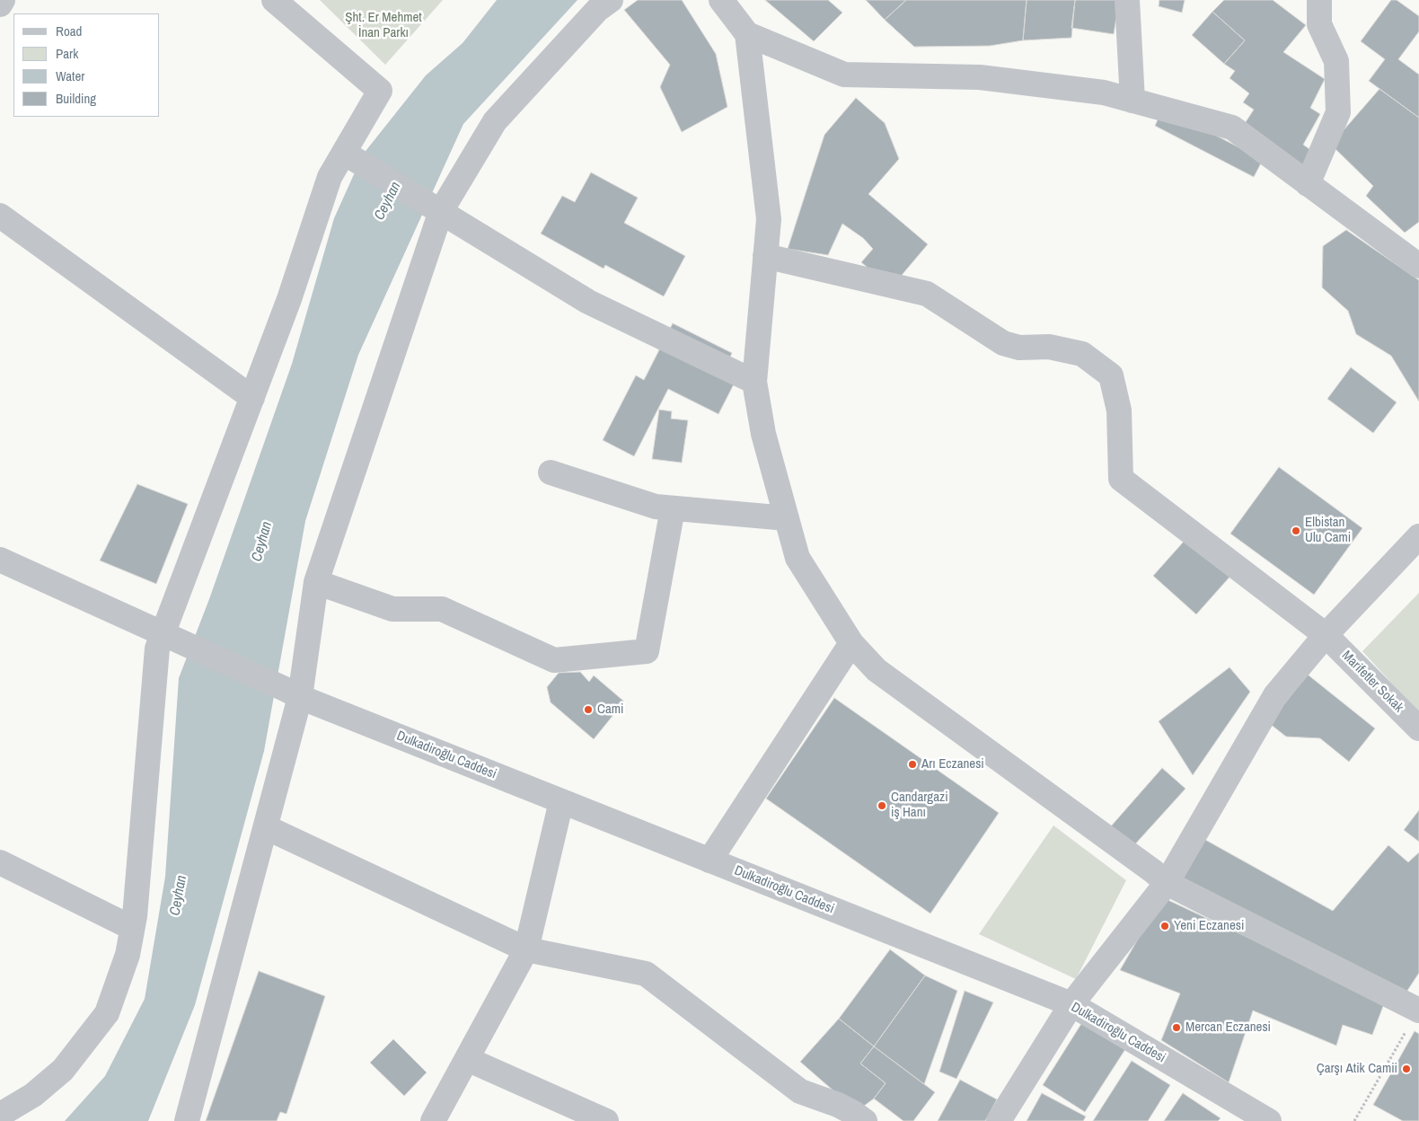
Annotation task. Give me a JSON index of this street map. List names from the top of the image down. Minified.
{"streets":{"street":["Marifetler Sokak","Dulkadiroğlu Caddesi"]},"water":["Ceyhan"],"parks":["Şht. Er Mehmet İnan Parkı"],"places":["Elbistan Ulu Cami","Cami","Arı Eczanesi","Candargazi iş Hanı","Yeni Eczanesi","Mercan Eczanesi","Çarşı Atik Camii"],"legend":["Road","Park","Water","Building"]}
